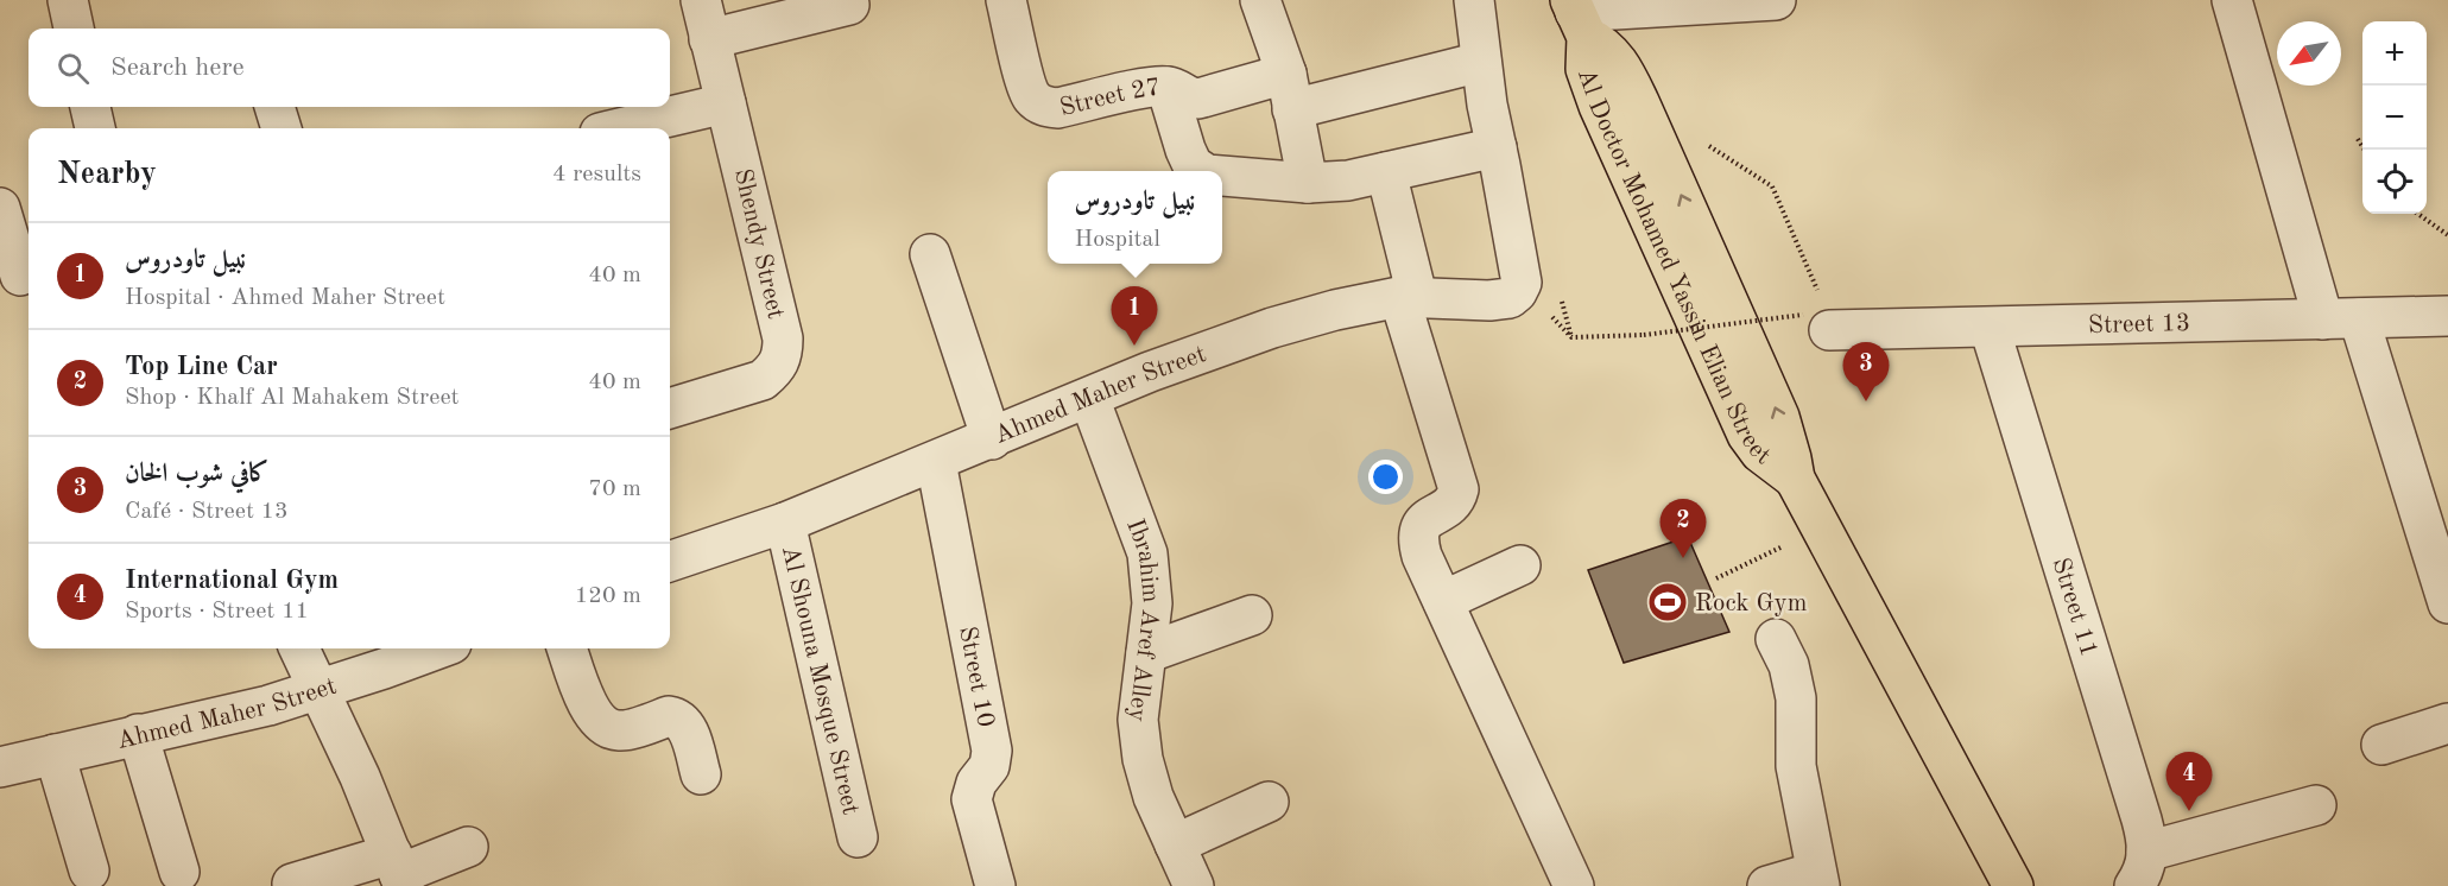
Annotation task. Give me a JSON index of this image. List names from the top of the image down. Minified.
{"streets":{"main road":["Al Doctor Mohamed Yassin Elian Street"],"street":["Street 27","Shendy Street","Street 13","Ahmed Maher Street","Street 11","Ibrahim Aref Alley","Street 10","Al Shouna Mosque Street"]},"crossings":[["Street 13","Street 11"],["Ahmed Maher Street","Ibrahim Aref Alley"],["Ahmed Maher Street","Street 10"],["Ahmed Maher Street","Al Shouna Mosque Street"]],"places":{"sports":["Rock Gym"]},"north":"bottom left","page":{"map_buttons":["+","−"],"search":"Search here","heading":["Nearby","4 results"],"popup":["نبيل تاودروس","Hospital"],"list":[{"mark":"1","name":"نبيل تاودروس","note":"Hospital · Ahmed Maher Street","value":"40 m"},{"mark":"2","name":"Top Line Car","note":"Shop · Khalf Al Mahakem Street","value":"40 m"},{"mark":"3","name":"كافي شوب الخان","note":"Café · Street 13","value":"70 m"},{"mark":"4","name":"International Gym","note":"Sports · Street 11","value":"120 m"}],"pins":["1","3","2","4"]}}
